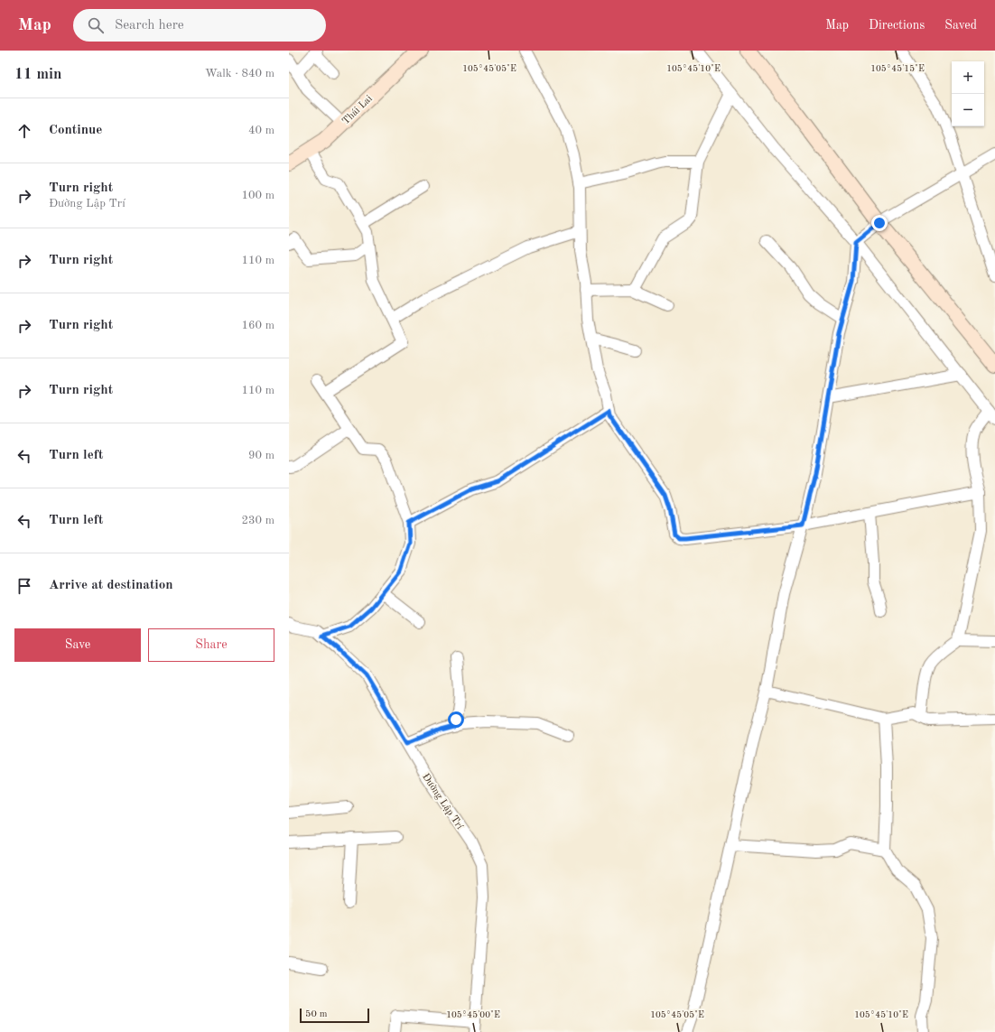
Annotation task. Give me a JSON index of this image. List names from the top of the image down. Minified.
{"streets":{"street":["Thái Lai","Đường Lập Trí"]},"scale_bar":"50 m","page":{"header":"Map","search":"Search here","nav":["Map","Directions","Saved"],"heading":["11 min","Walk · 840 m"],"map_buttons":["+","−"],"list":[["Continue","40 m"],["Turn right","Đường Lập Trí","100 m"],["Turn right","110 m"],["Turn right","160 m"],["Turn right","110 m"],["Turn left","90 m"],["Turn left","230 m"],"Arrive at destination"],"buttons":["Save","Share"],"scale":"50 m"},"coordinates":["105°45'05\"E","105°45'10\"E","105°45'15\"E","105°45'00\"E"]}
